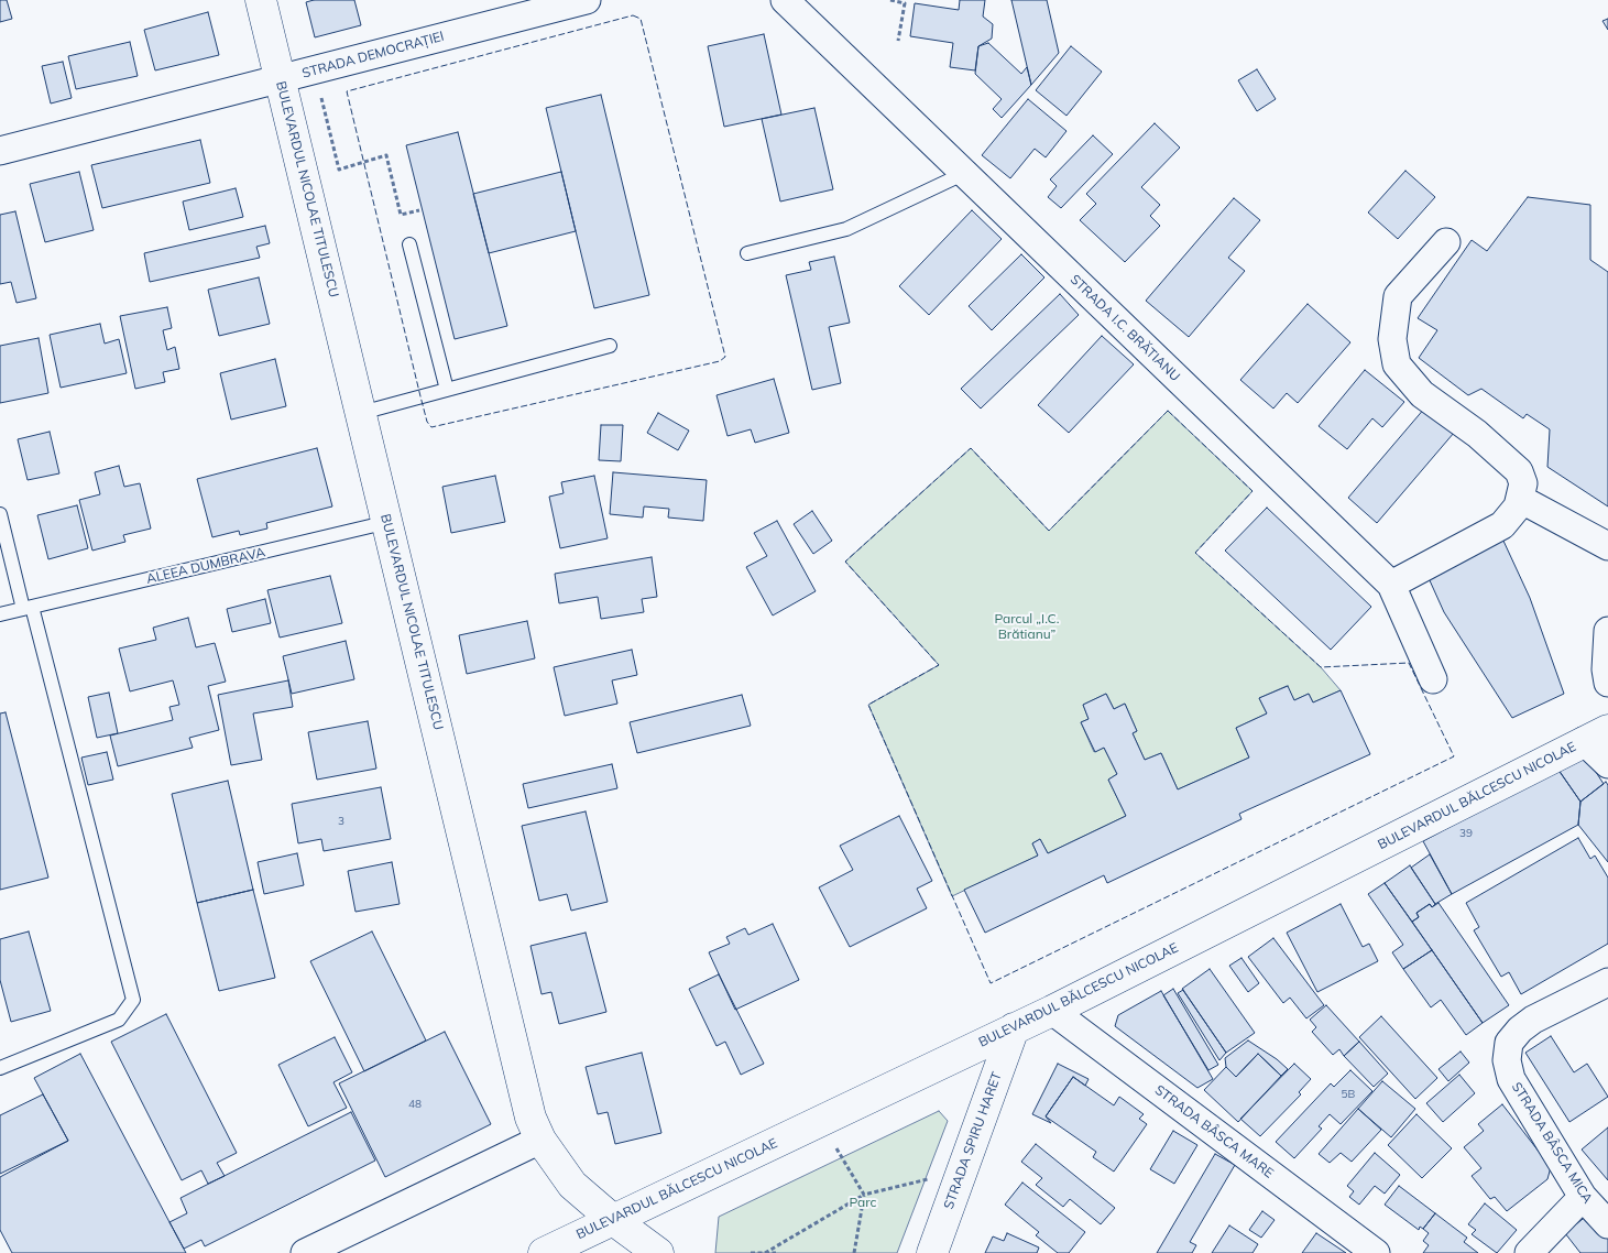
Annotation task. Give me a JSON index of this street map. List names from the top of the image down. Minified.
{"streets":{"street":["STRADA DEMOCRAȚIEI","BULEVARDUL NICOLAE TITULESCU","STRADA I.C. BRĂTIANU","BULEVARDUL BĂLCESCU NICOLAE","STRADA BÂSCA MARE","STRADA SPIRU HARET","STRADA BÂSCA MICA"],"lane":["ALEEA DUMBRAVA"]},"crossings":[["STRADA DEMOCRAȚIEI","BULEVARDUL NICOLAE TITULESCU"],["BULEVARDUL NICOLAE TITULESCU","ALEEA DUMBRAVA"],["BULEVARDUL NICOLAE TITULESCU","BULEVARDUL BĂLCESCU NICOLAE"],["BULEVARDUL BĂLCESCU NICOLAE","STRADA BÂSCA MARE"],["BULEVARDUL BĂLCESCU NICOLAE","STRADA SPIRU HARET"]],"parks":["Parcul „I.C. Brătianu”","Parc"],"house_numbers":["3","39","5B","48"]}
